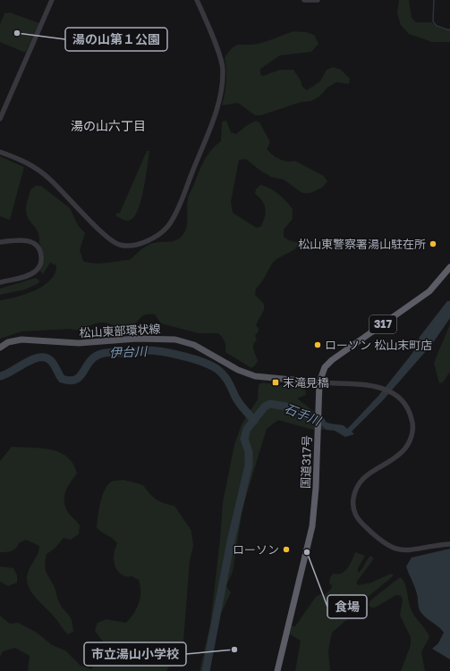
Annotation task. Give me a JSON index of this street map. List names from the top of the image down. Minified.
{"streets":{"highway":["317","国道317号"],"main road":["松山東部環状線"]},"crossings":[["松山東部環状線","国道317号"]],"districts":["湯の山六丁目"],"water":["伊台川","石手川"],"places":{"other":["湯の山第１公園","松山東警察署湯山駐在所","ローソン 松山末町店","ローソン","食場","市立湯山小学校"],"transit":["末滝見橋"]}}
